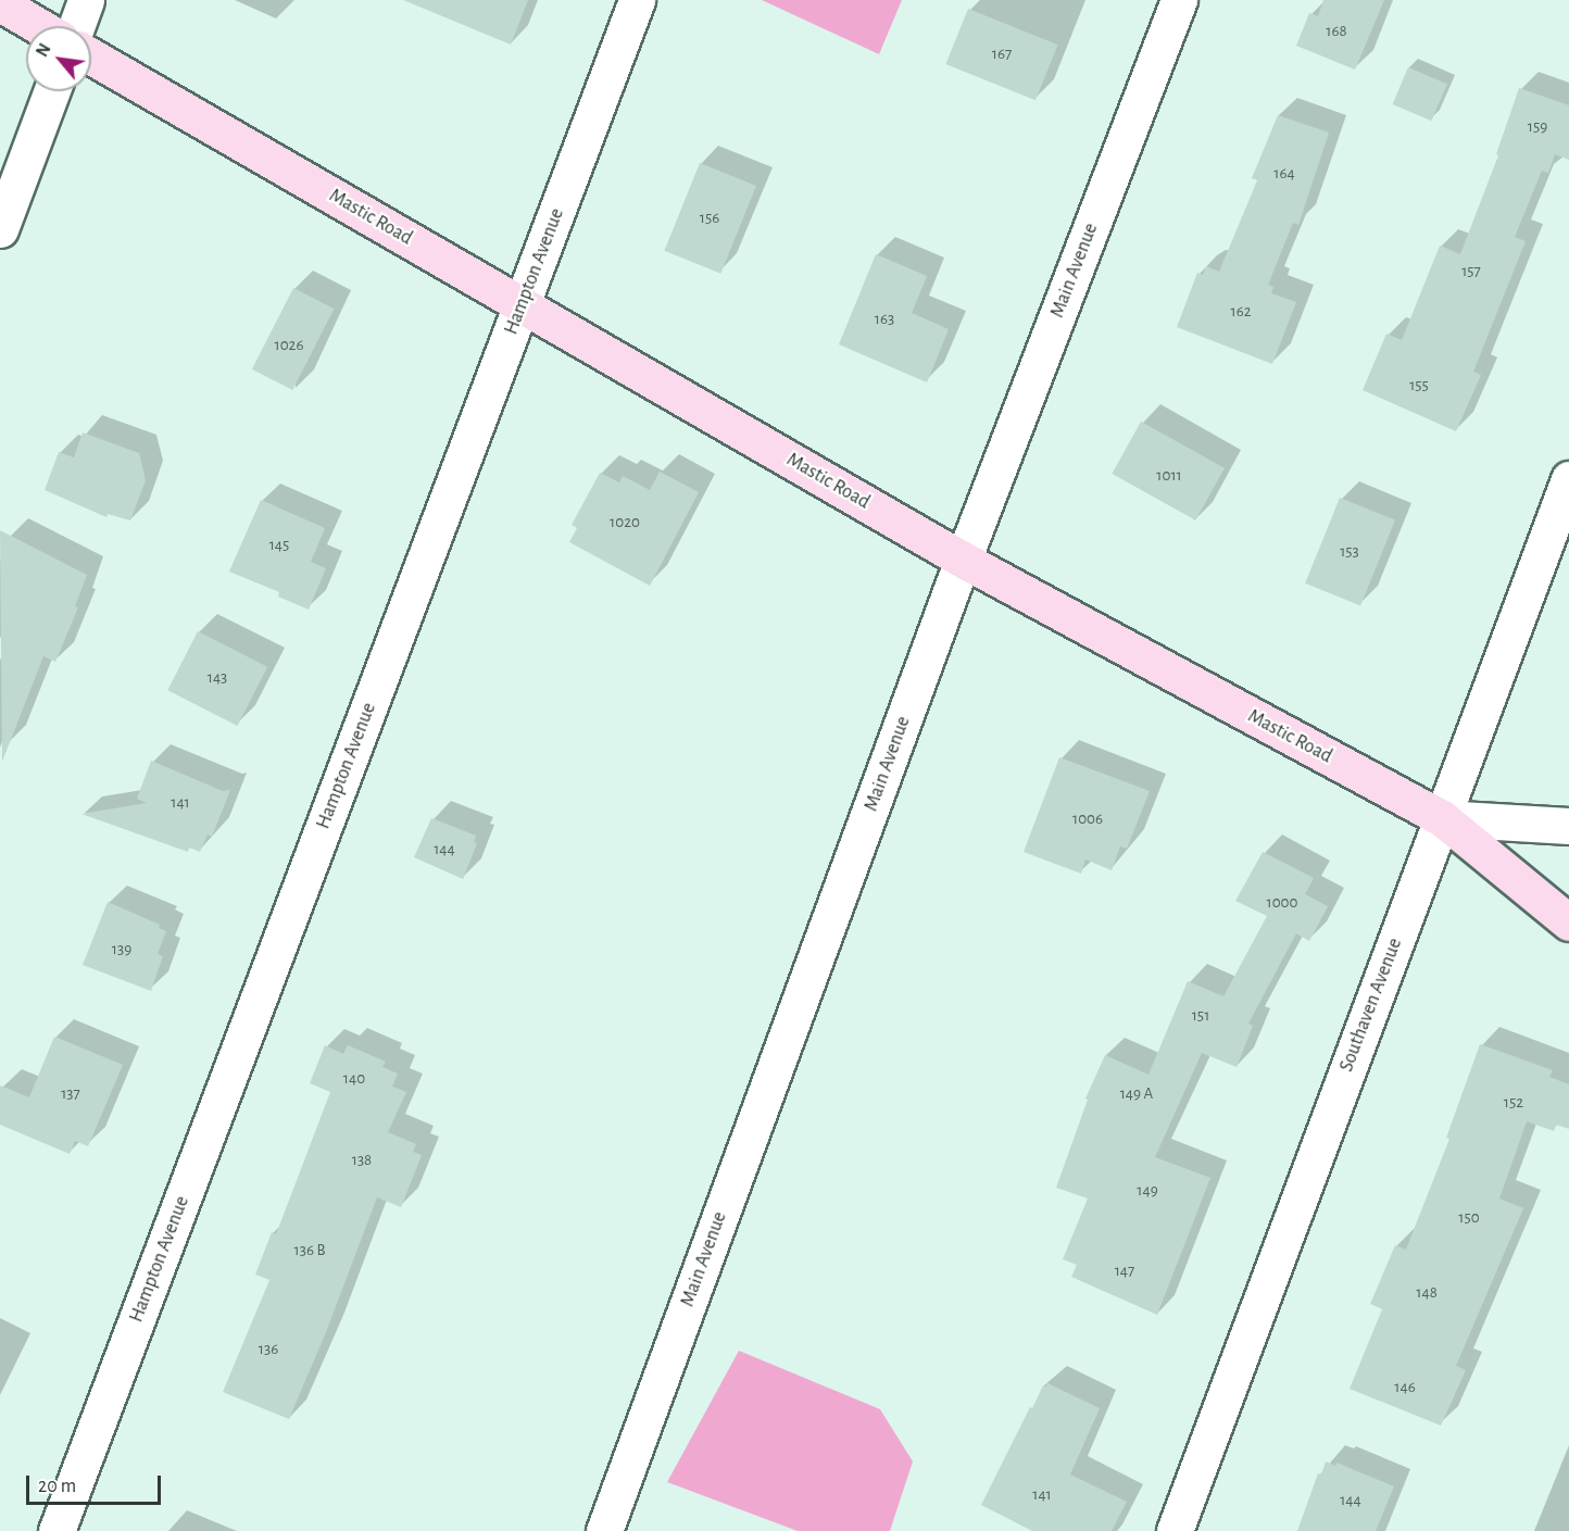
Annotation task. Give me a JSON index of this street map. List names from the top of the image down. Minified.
{"streets":{"main road":["Mastic Road"],"street":["Main Avenue","Hampton Avenue","Southaven Avenue"]},"crossings":[["Mastic Road","Main Avenue"],["Mastic Road","Hampton Avenue"],["Mastic Road","Southaven Avenue"]],"house_numbers":["168","167","159","164","156","157","162","163","1026","155","1011","1020","145","153","143","141","1006","144","1000","139","151","140","137","149 A","152","138","149","150","136 B","147","148","136","146","141","144"],"scale_bar":"20 m","north":"top left"}
